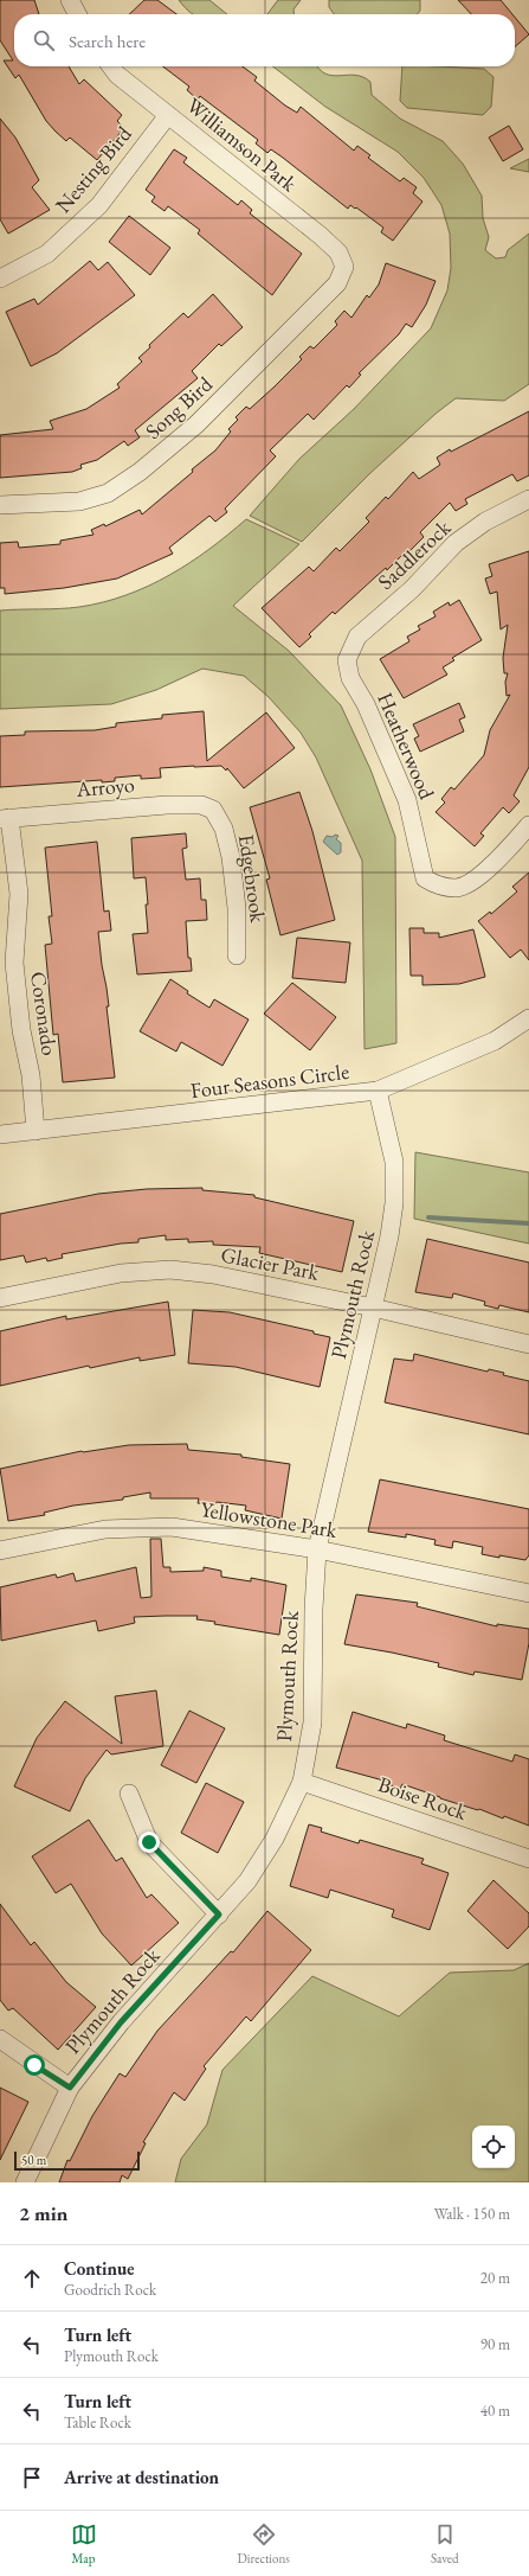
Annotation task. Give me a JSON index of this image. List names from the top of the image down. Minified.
{"streets":{"street":["Williamson Park","Nesting Bird","Song Bird","Saddlerock","Heatherwood","Arroyo","Edgebrook","Coronado","Four Seasons Circle","Glacier Park","Plymouth Rock","Yellowstone Park","Boise Rock"]},"crossings":[["Williamson Park","Nesting Bird"],["Williamson Park","Song Bird"],["Saddlerock","Heatherwood"],["Arroyo","Edgebrook"],["Arroyo","Coronado"],["Coronado","Four Seasons Circle"],["Four Seasons Circle","Plymouth Rock"],["Glacier Park","Plymouth Rock"],["Plymouth Rock","Yellowstone Park"],["Plymouth Rock","Boise Rock"]],"scale_bar":"50 m","page":{"search":"Search here","scale":"50 m","heading":["2 min","Walk · 150 m"],"list":[["Continue","Goodrich Rock","20 m"],["Turn left","Plymouth Rock","90 m"],["Turn left","Table Rock","40 m"],"Arrive at destination"],"nav":["Map","Directions","Saved"]}}
